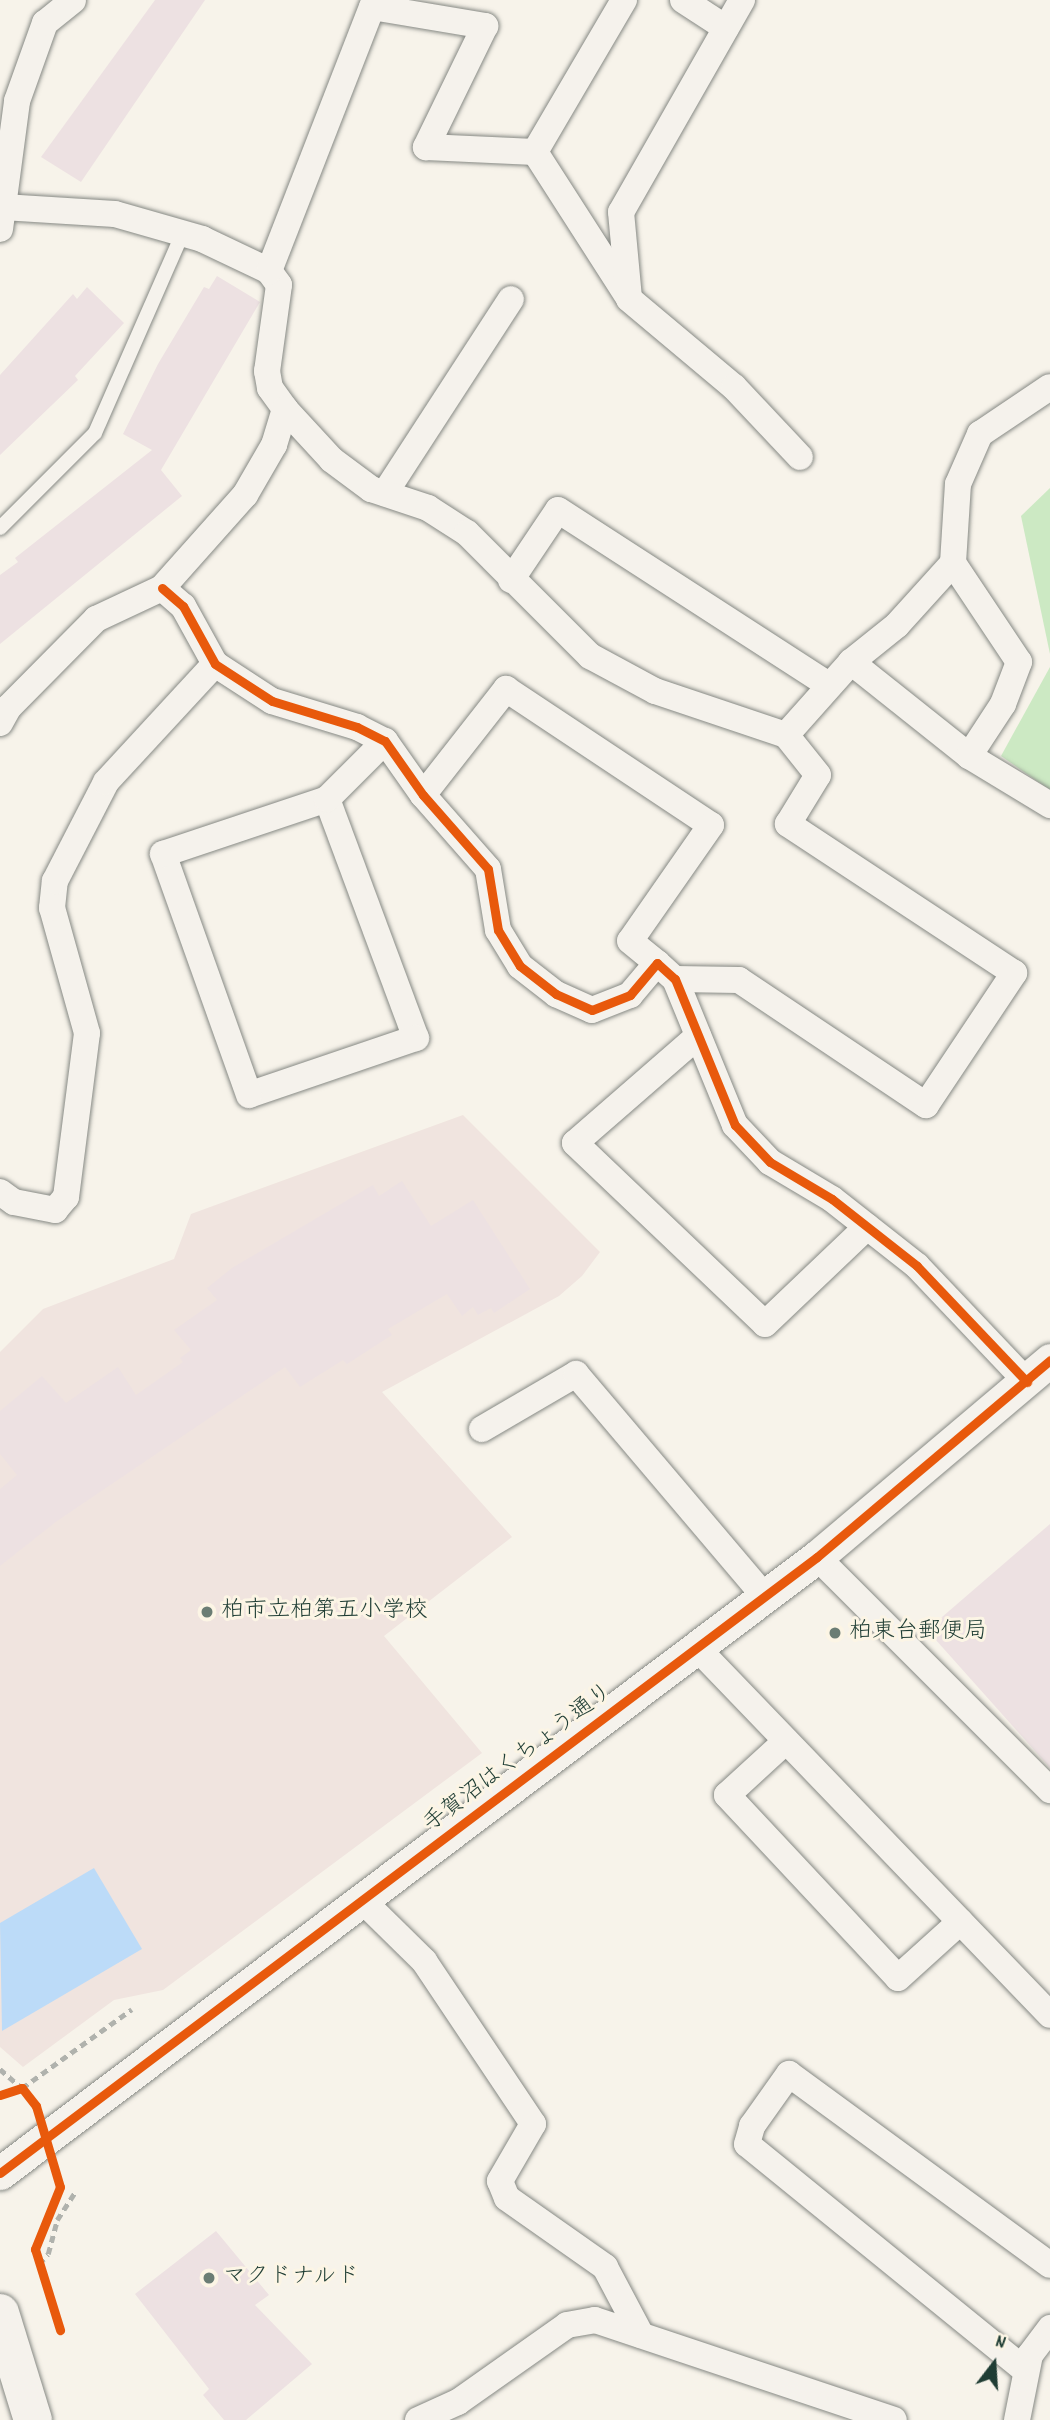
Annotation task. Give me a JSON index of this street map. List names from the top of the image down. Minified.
{"streets":{"street":["手賀沼はくちょう通り"]},"places":["柏市立柏第五小学校","柏東台郵便局","マクドナルド"],"north":"top"}
